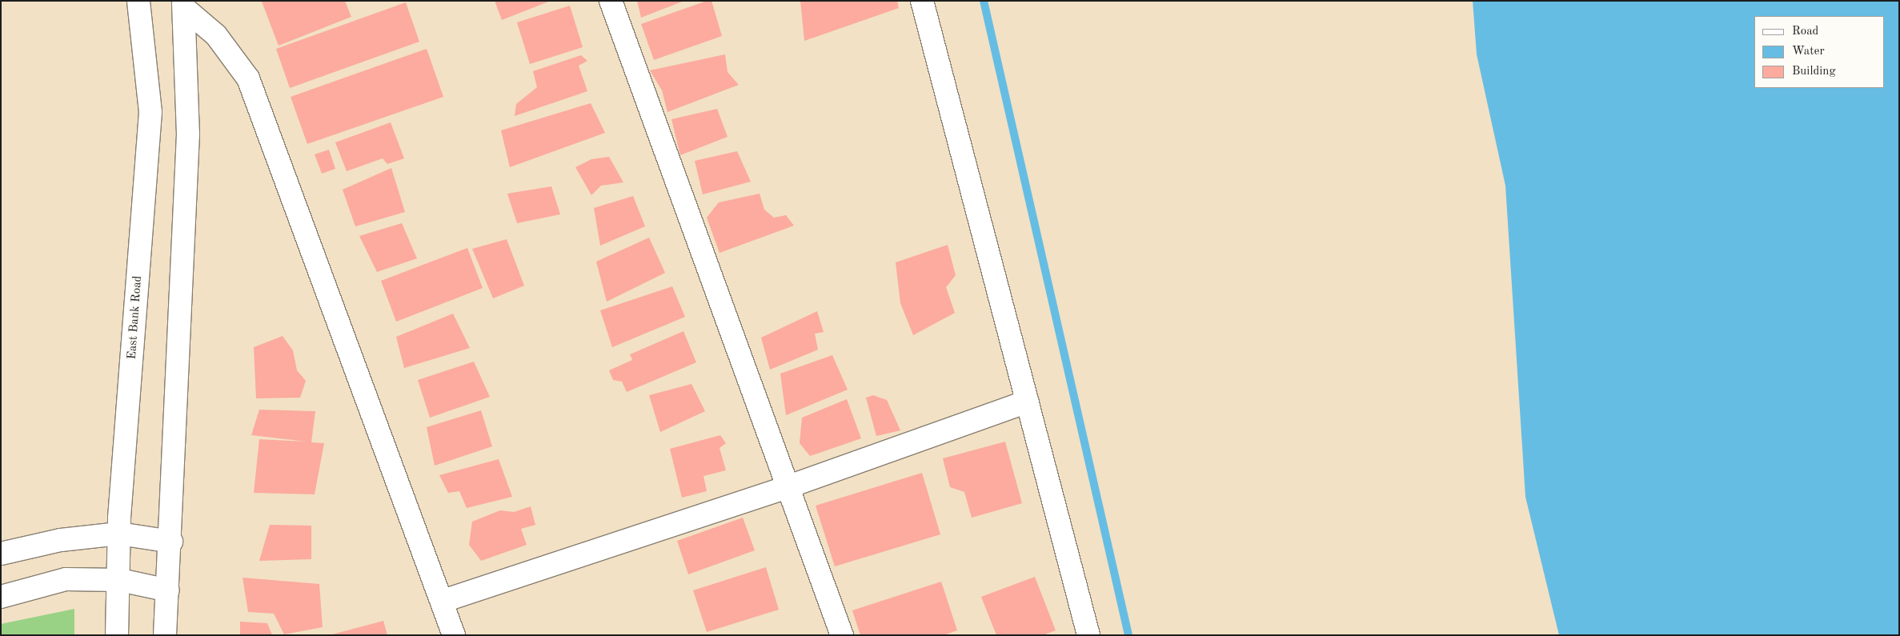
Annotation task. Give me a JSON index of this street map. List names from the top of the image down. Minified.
{"streets":{"street":["East Bank Road"]},"legend":["Road","Water","Building"]}
